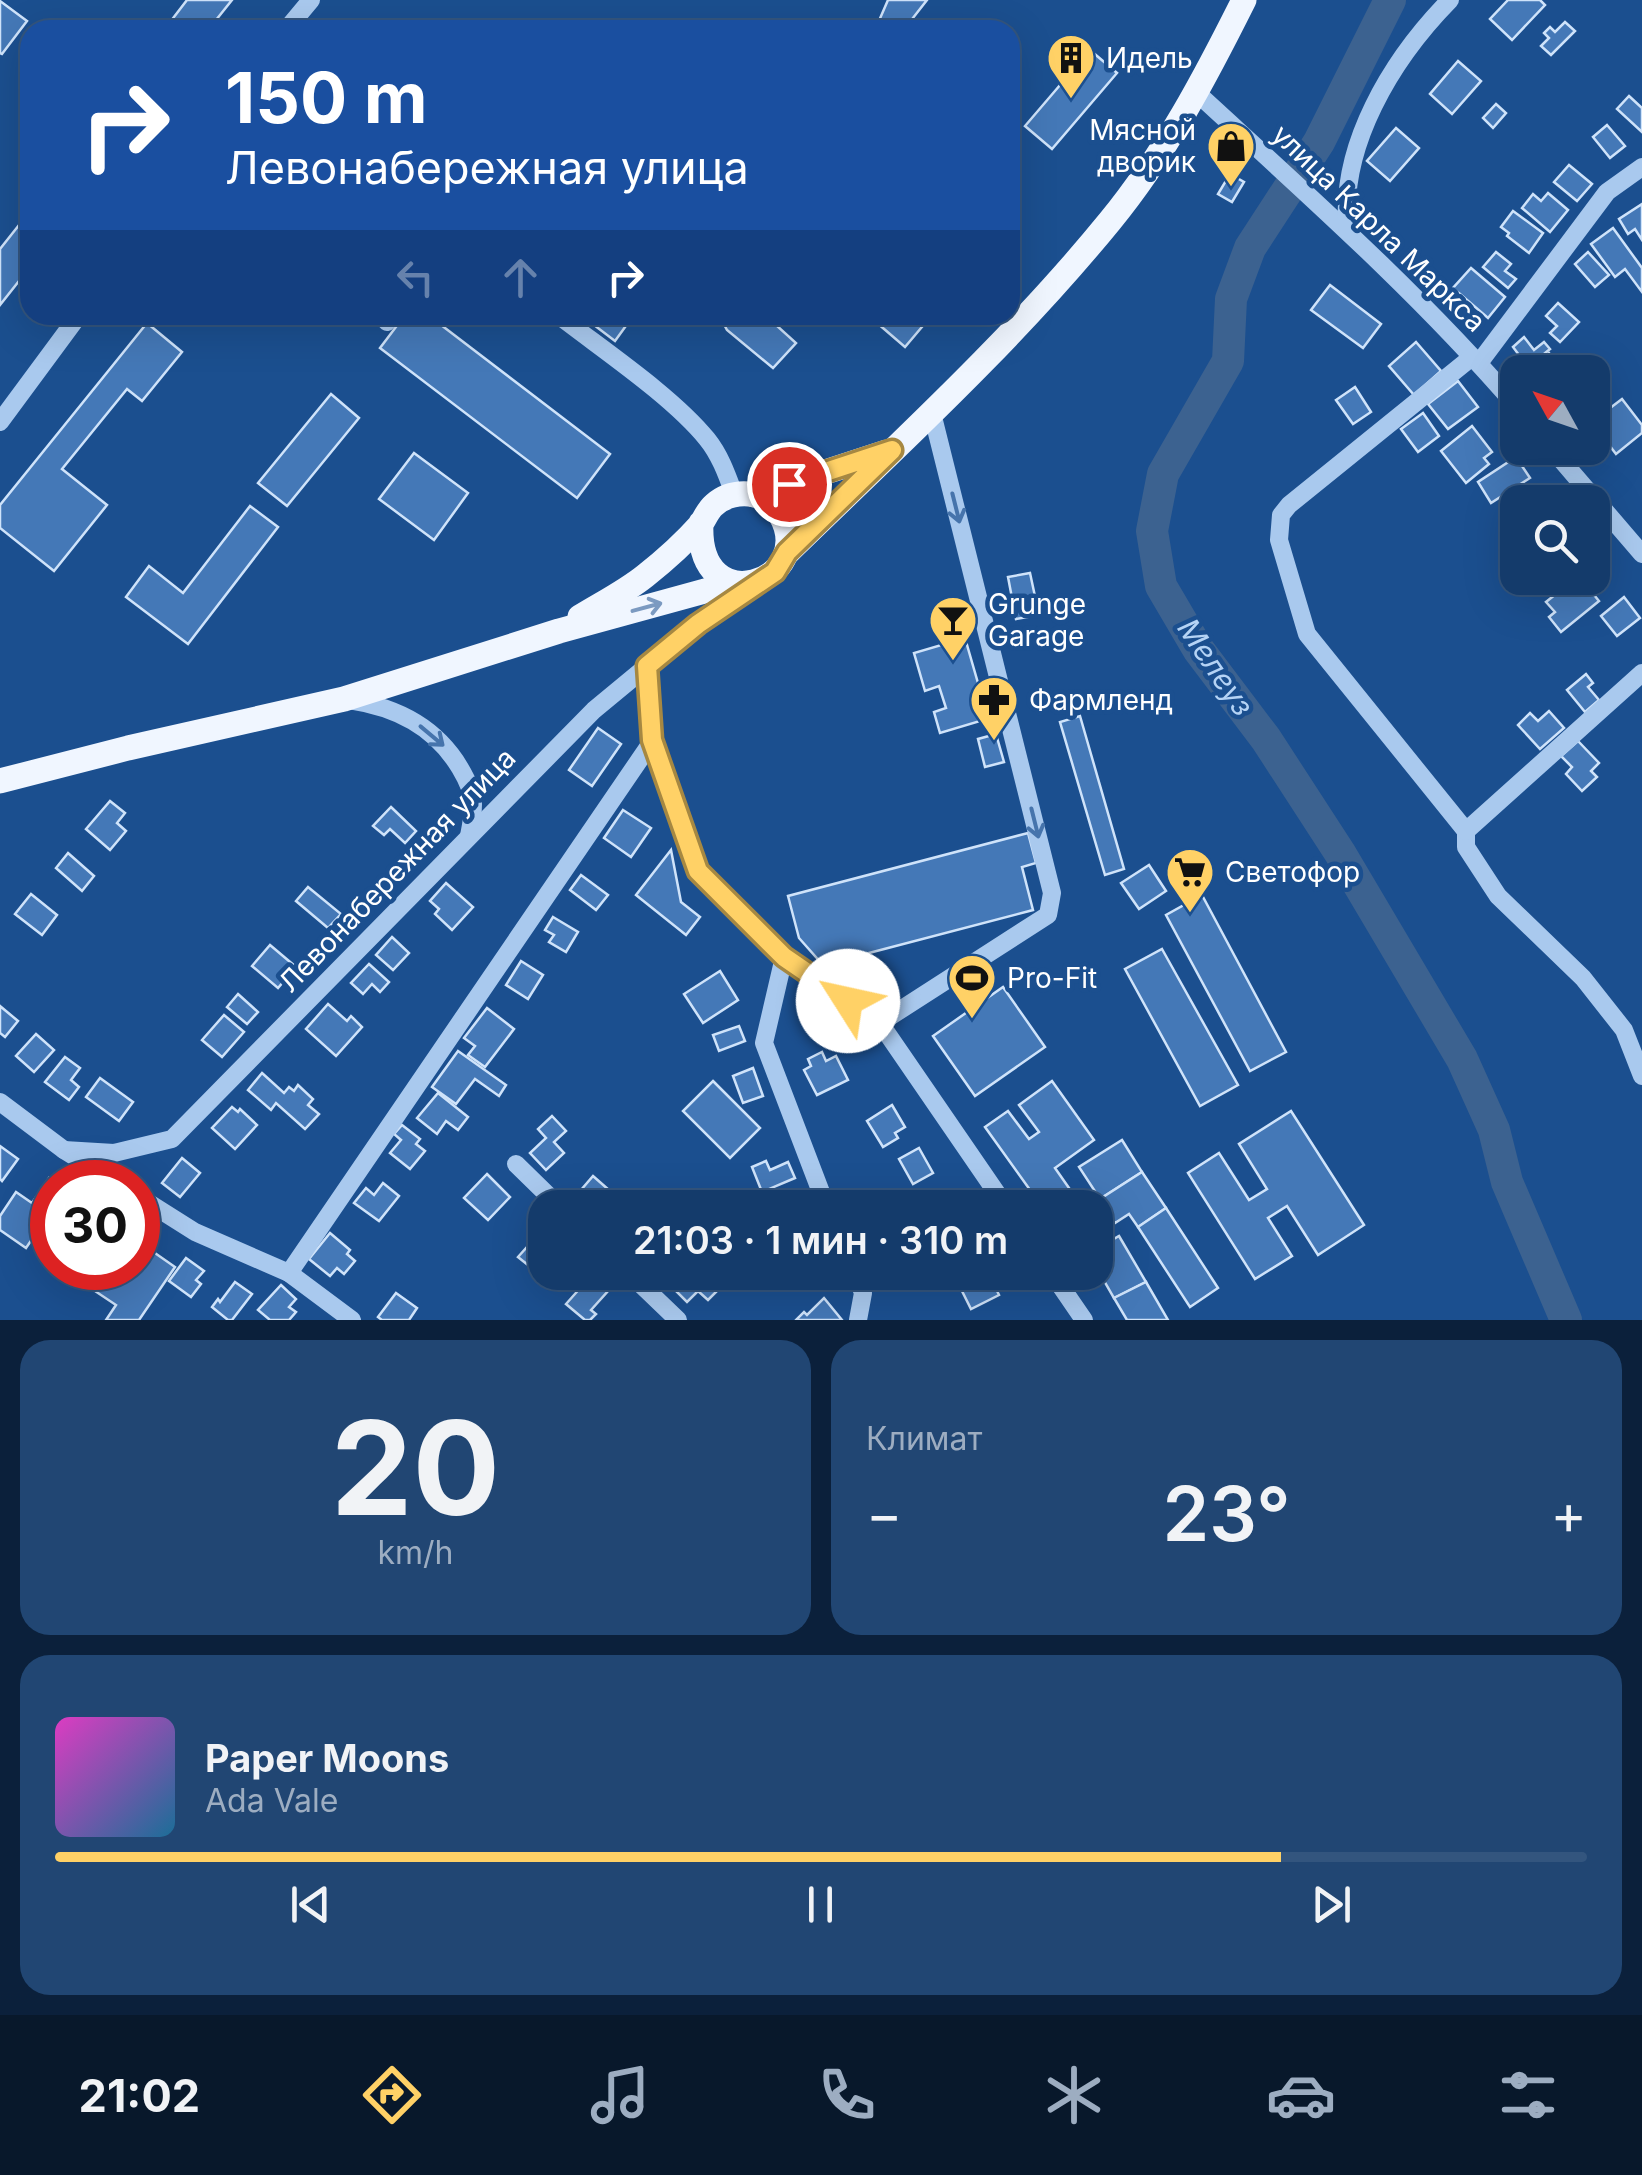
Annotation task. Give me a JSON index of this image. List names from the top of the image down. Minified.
{"streets":{"street":["улица Карла Маркса","Левонабережная улица"]},"water":["Мелеуз"],"places":{"building":["Идель"],"shop":["Мясной дворик"],"bar":["Grunge Garage"],"pharmacy":["Фармленд"],"supermarket":["Светофор"],"sports":["Pro-Fit"]},"north":"top left","page":{"turn":["150 m","Левонабережная улица"],"limit":"30","trip":"21:03 · 1 мин · 310 m","tile":[["20","km/h"],"Климат"],"heat":["−","23°","+"],"song":["Paper Moons","Ada Vale"],"tabs":"21:02"}}
